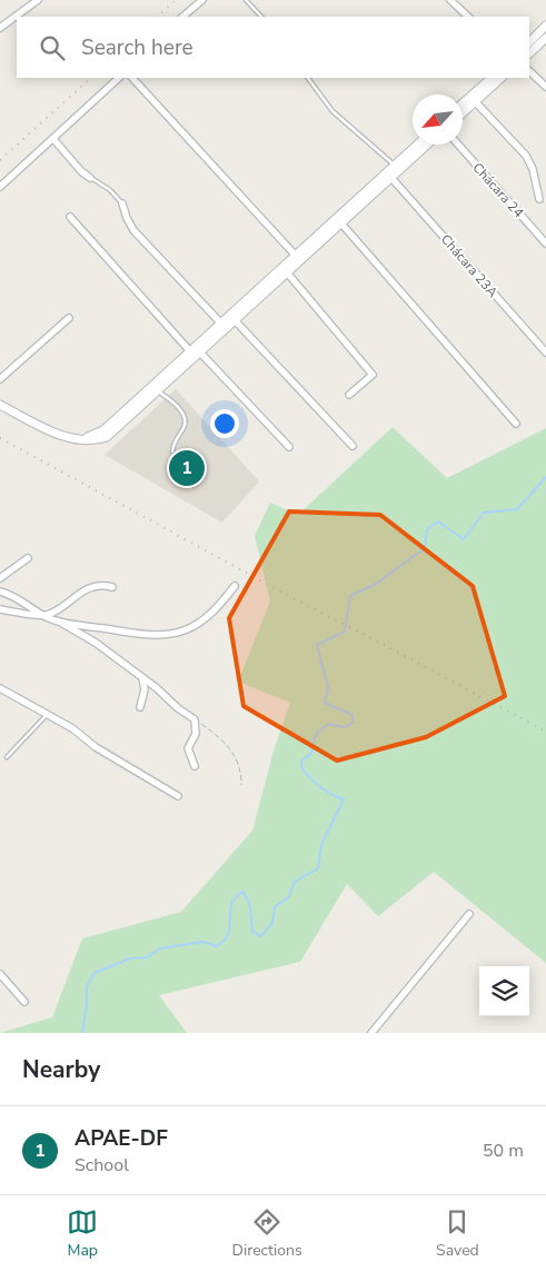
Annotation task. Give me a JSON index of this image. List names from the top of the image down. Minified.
{"streets":{"street":["Chácara 24","Chácara 23A"]},"north":"bottom left","page":{"search":"Search here","pins":"1","heading":"Nearby","list":[{"mark":"1","name":"APAE-DF","note":"School","value":"50 m"}],"nav":["Map","Directions","Saved"]}}
